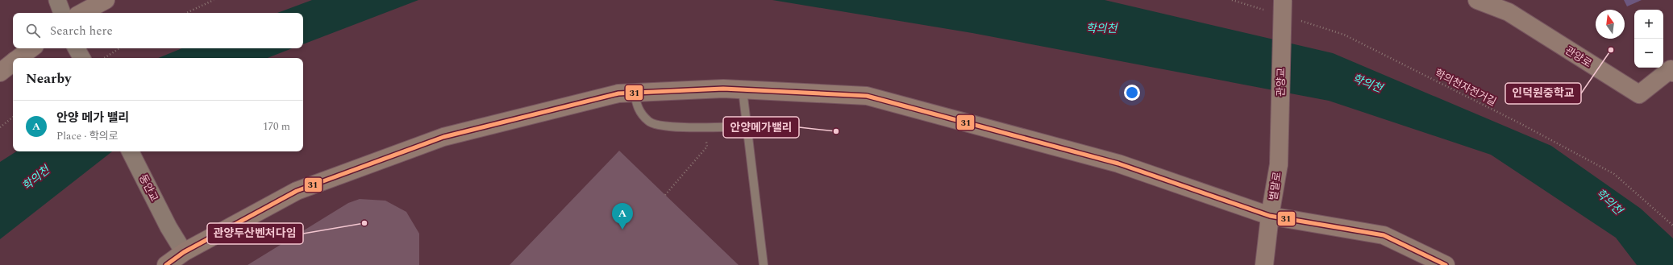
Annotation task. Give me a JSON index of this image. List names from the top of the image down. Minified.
{"streets":{"street":["관양로","관양교","벌말로","동안교"],"path":["학의천자전거길"]},"crossings":[["관양교","벌말로"]],"water":["학의천"],"places":["인덕원중학교","안양메가밸리","관양두산벤처다임"],"lines":["transit line 31"],"north":"top","page":{"map_buttons":["+","−"],"search":"Search here","heading":"Nearby","list":[{"mark":"A","name":"안양 메가 밸리","note":"Place · 학의로","value":"170 m"}],"pins":"A"}}
